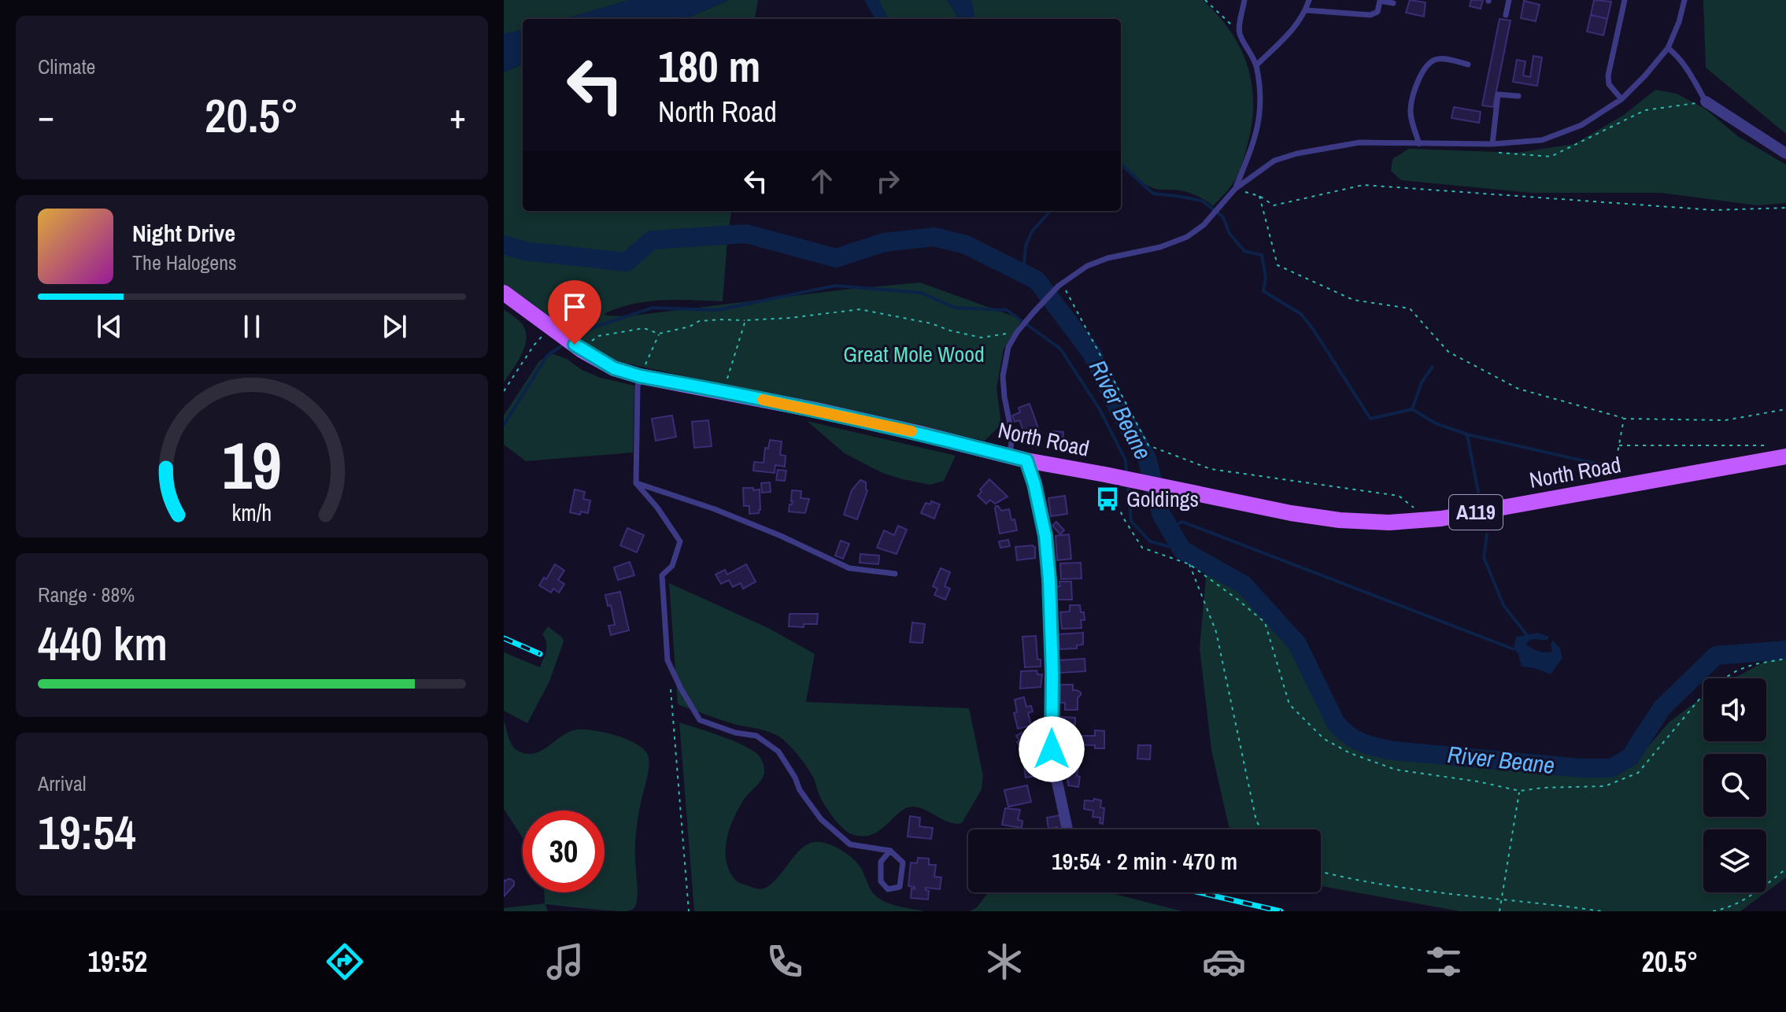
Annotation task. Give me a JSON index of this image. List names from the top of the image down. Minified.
{"streets":{"main road":["North Road","A119"]},"water":["River Beane"],"parks":["Great Mole Wood"],"places":{"bus stop":["Goldings"]},"page":{"tile":["Climate",["Range · 88%","440 km"],["Arrival","19:54"]],"turn":["180 m","North Road"],"heat":["−","20.5°","+"],"song":["Night Drive","The Halogens"],"limit":"30","trip":"19:54 · 2 min · 470 m","tabs":["19:52","20.5°"],"gauge":["19","km/h"]}}
